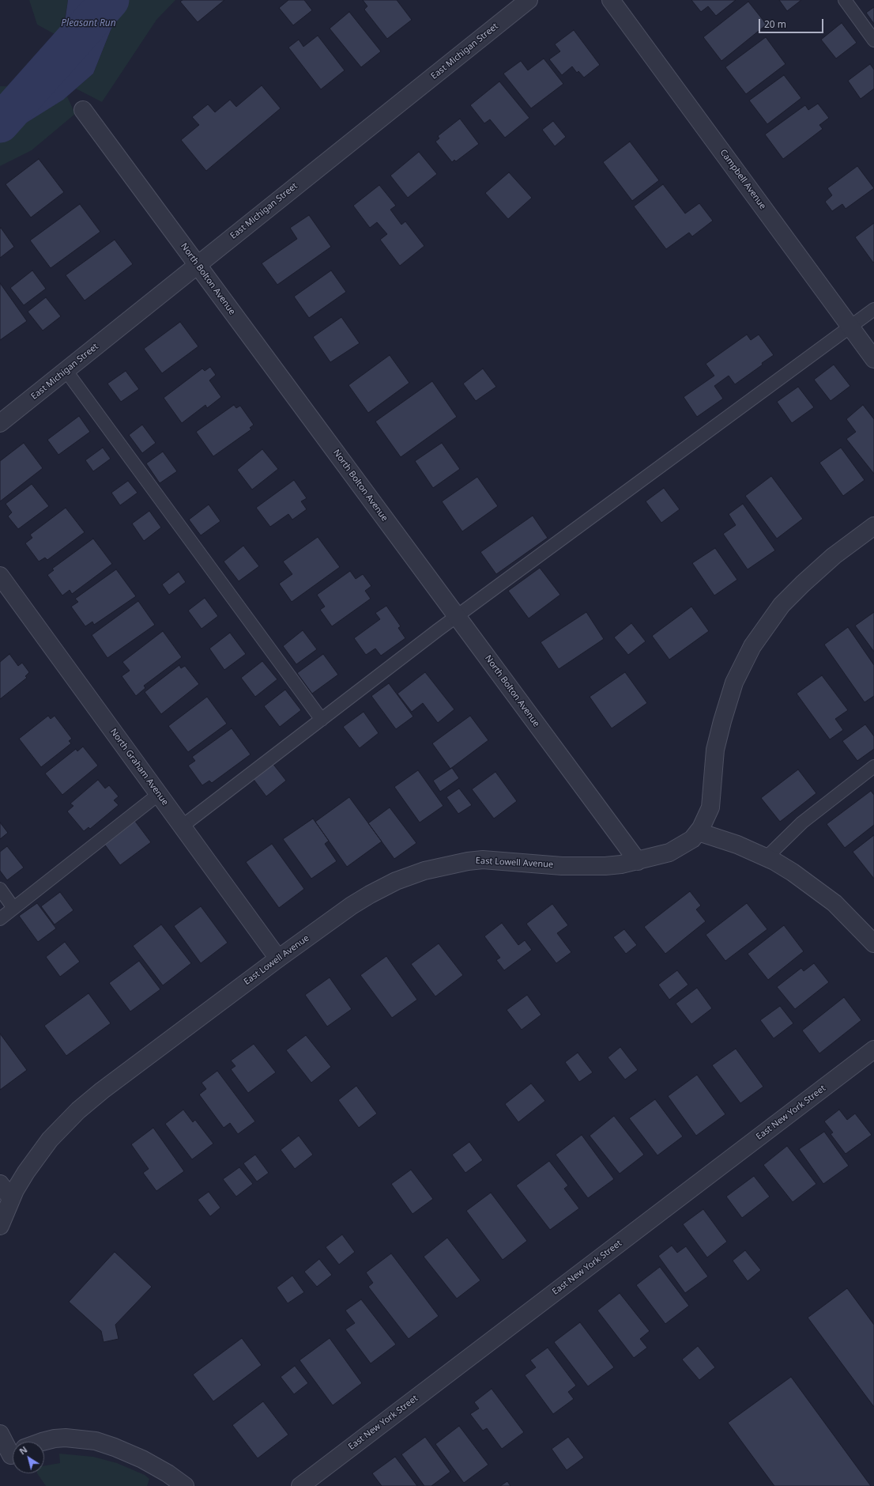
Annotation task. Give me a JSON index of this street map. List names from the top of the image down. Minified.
{"streets":{"street":["East Michigan Street","Campbell Avenue","North Bolton Avenue","North Graham Avenue","East Lowell Avenue","East New York Street"]},"crossings":[["East Michigan Street","North Bolton Avenue"],["North Bolton Avenue","East Lowell Avenue"],["North Graham Avenue","East Lowell Avenue"]],"water":["Pleasant Run"],"scale_bar":"20 m","north":"top left"}
